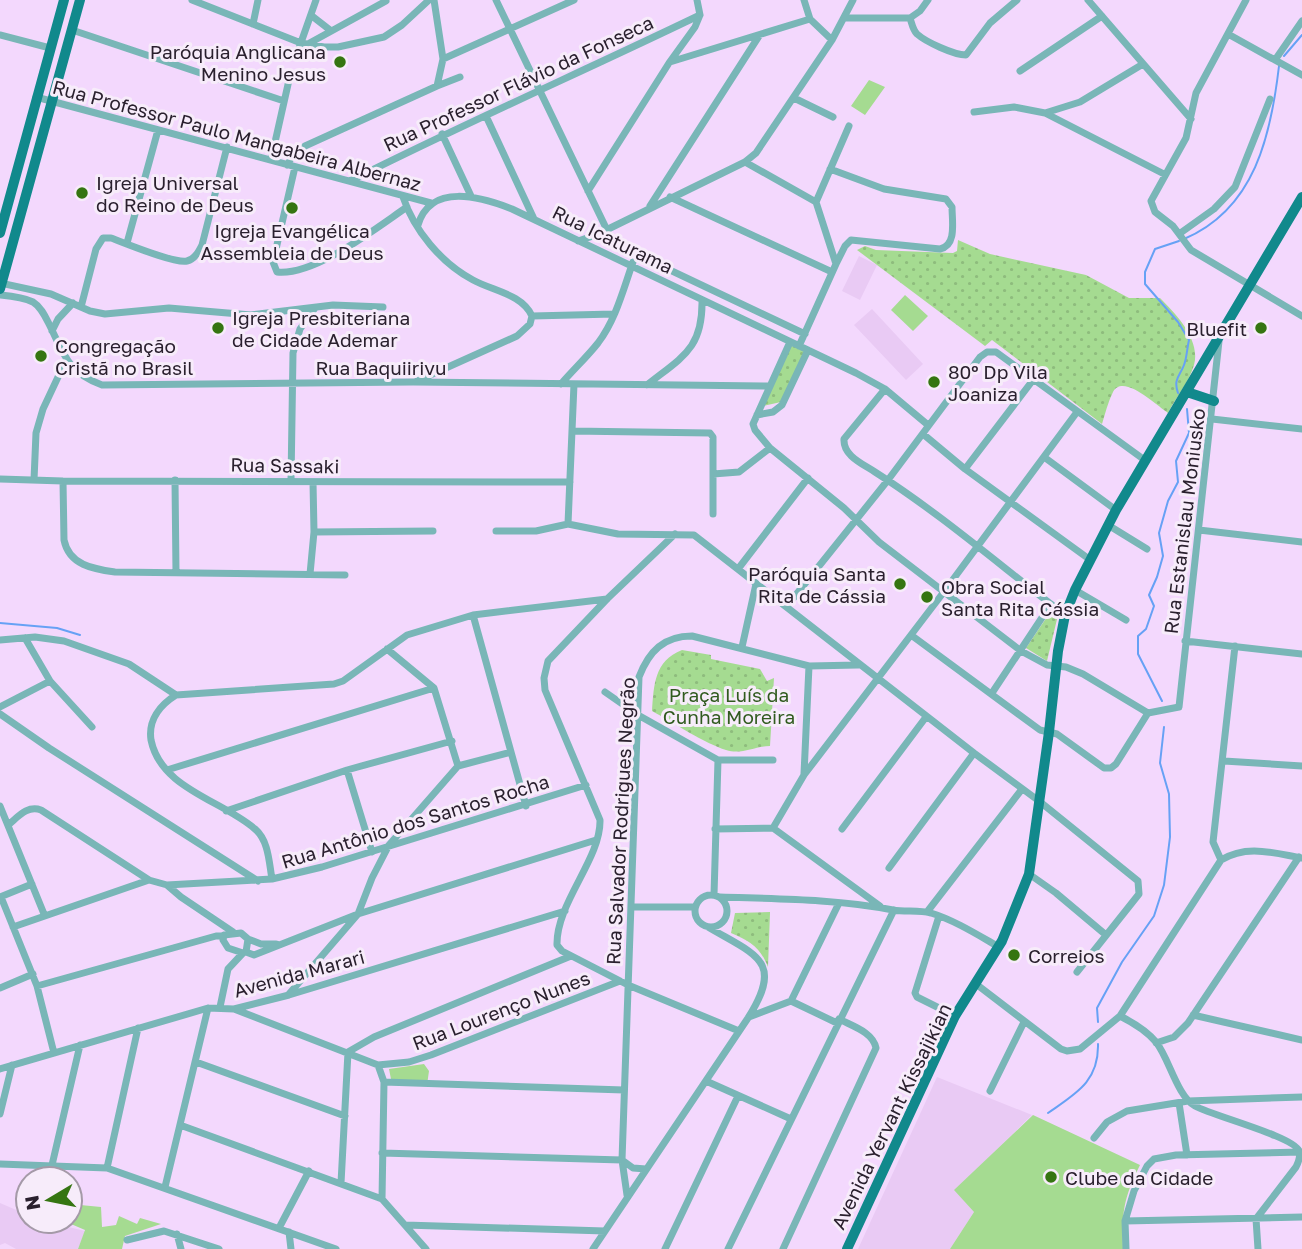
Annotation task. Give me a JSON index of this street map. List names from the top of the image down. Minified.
{"streets":{"main road":["Avenida Yervant Kissajikian"],"street":["Rua Professor Flávio da Fonseca","Rua Professor Paulo Mangabeira Albernaz","Rua Icaturama","Rua Baquiirivu","Rua Sassaki","Rua Estanislau Moniusko","Rua Antônio dos Santos Rocha","Rua Salvador Rodrigues Negrão","Avenida Marari","Rua Lourenço Nunes"]},"crossings":[["Rua Professor Flávio da Fonseca","Rua Professor Paulo Mangabeira Albernaz"],["Rua Professor Paulo Mangabeira Albernaz","Rua Icaturama"],["Rua Estanislau Moniusko","Avenida Yervant Kissajikian"]],"parks":["Praça Luís da Cunha Moreira"],"places":["Paróquia Anglicana Menino Jesus","Igreja Universal do Reino de Deus","Igreja Evangélica Assembleia de Deus","Igreja Presbiteriana de Cidade Ademar","Bluefit","Congregação Cristã no Brasil","80º Dp Vila Joaniza","Paróquia Santa Rita de Cássia","Obra Social Santa Rita Cássia","Correios","Clube da Cidade"],"north":"left"}
